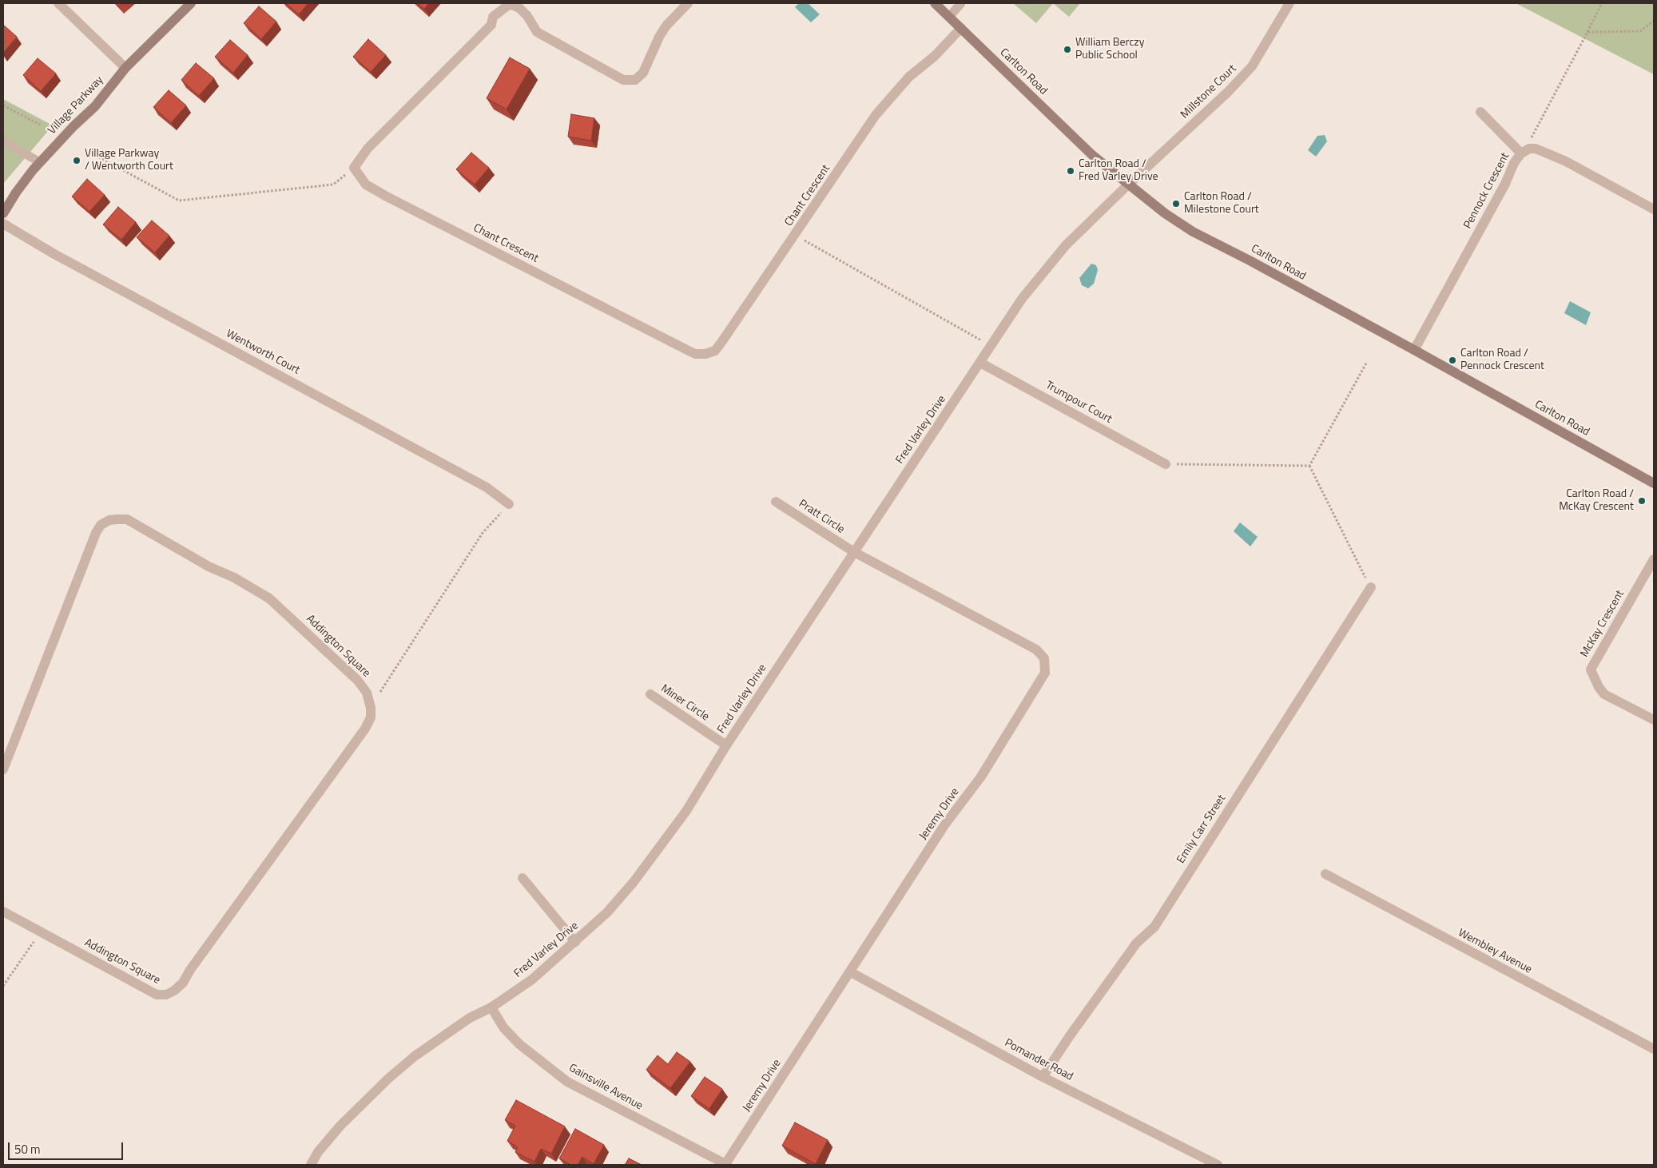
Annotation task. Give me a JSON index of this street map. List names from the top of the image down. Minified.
{"streets":{"main road":["Carlton Road","Village Parkway"],"street":["Millstone Court","Pennock Crescent","Chant Crescent","Wentworth Court","Trumpour Court","Fred Varley Drive","Pratt Circle","McKay Crescent","Addington Square","Miner Circle","Jeremy Drive","Emily Carr Street","Wembley Avenue","Pomander Road","Gainsville Avenue"]},"crossings":[["Carlton Road","Millstone Court"],["Carlton Road","Pennock Crescent"],["Carlton Road","Chant Crescent"],["Carlton Road","Fred Varley Drive"],["Millstone Court","Fred Varley Drive"],["Trumpour Court","Fred Varley Drive"],["Fred Varley Drive","Pratt Circle"],["Fred Varley Drive","Miner Circle"],["Fred Varley Drive","Jeremy Drive"],["Fred Varley Drive","Gainsville Avenue"],["Pratt Circle","Jeremy Drive"],["Jeremy Drive","Pomander Road"],["Jeremy Drive","Gainsville Avenue"],["Emily Carr Street","Pomander Road"]],"places":["William Berczy Public School","Village Parkway / Wentworth Court","Carlton Road / Fred Varley Drive","Carlton Road / Milestone Court","Carlton Road / Pennock Crescent","Carlton Road / McKay Crescent"],"scale_bar":"50 m"}
